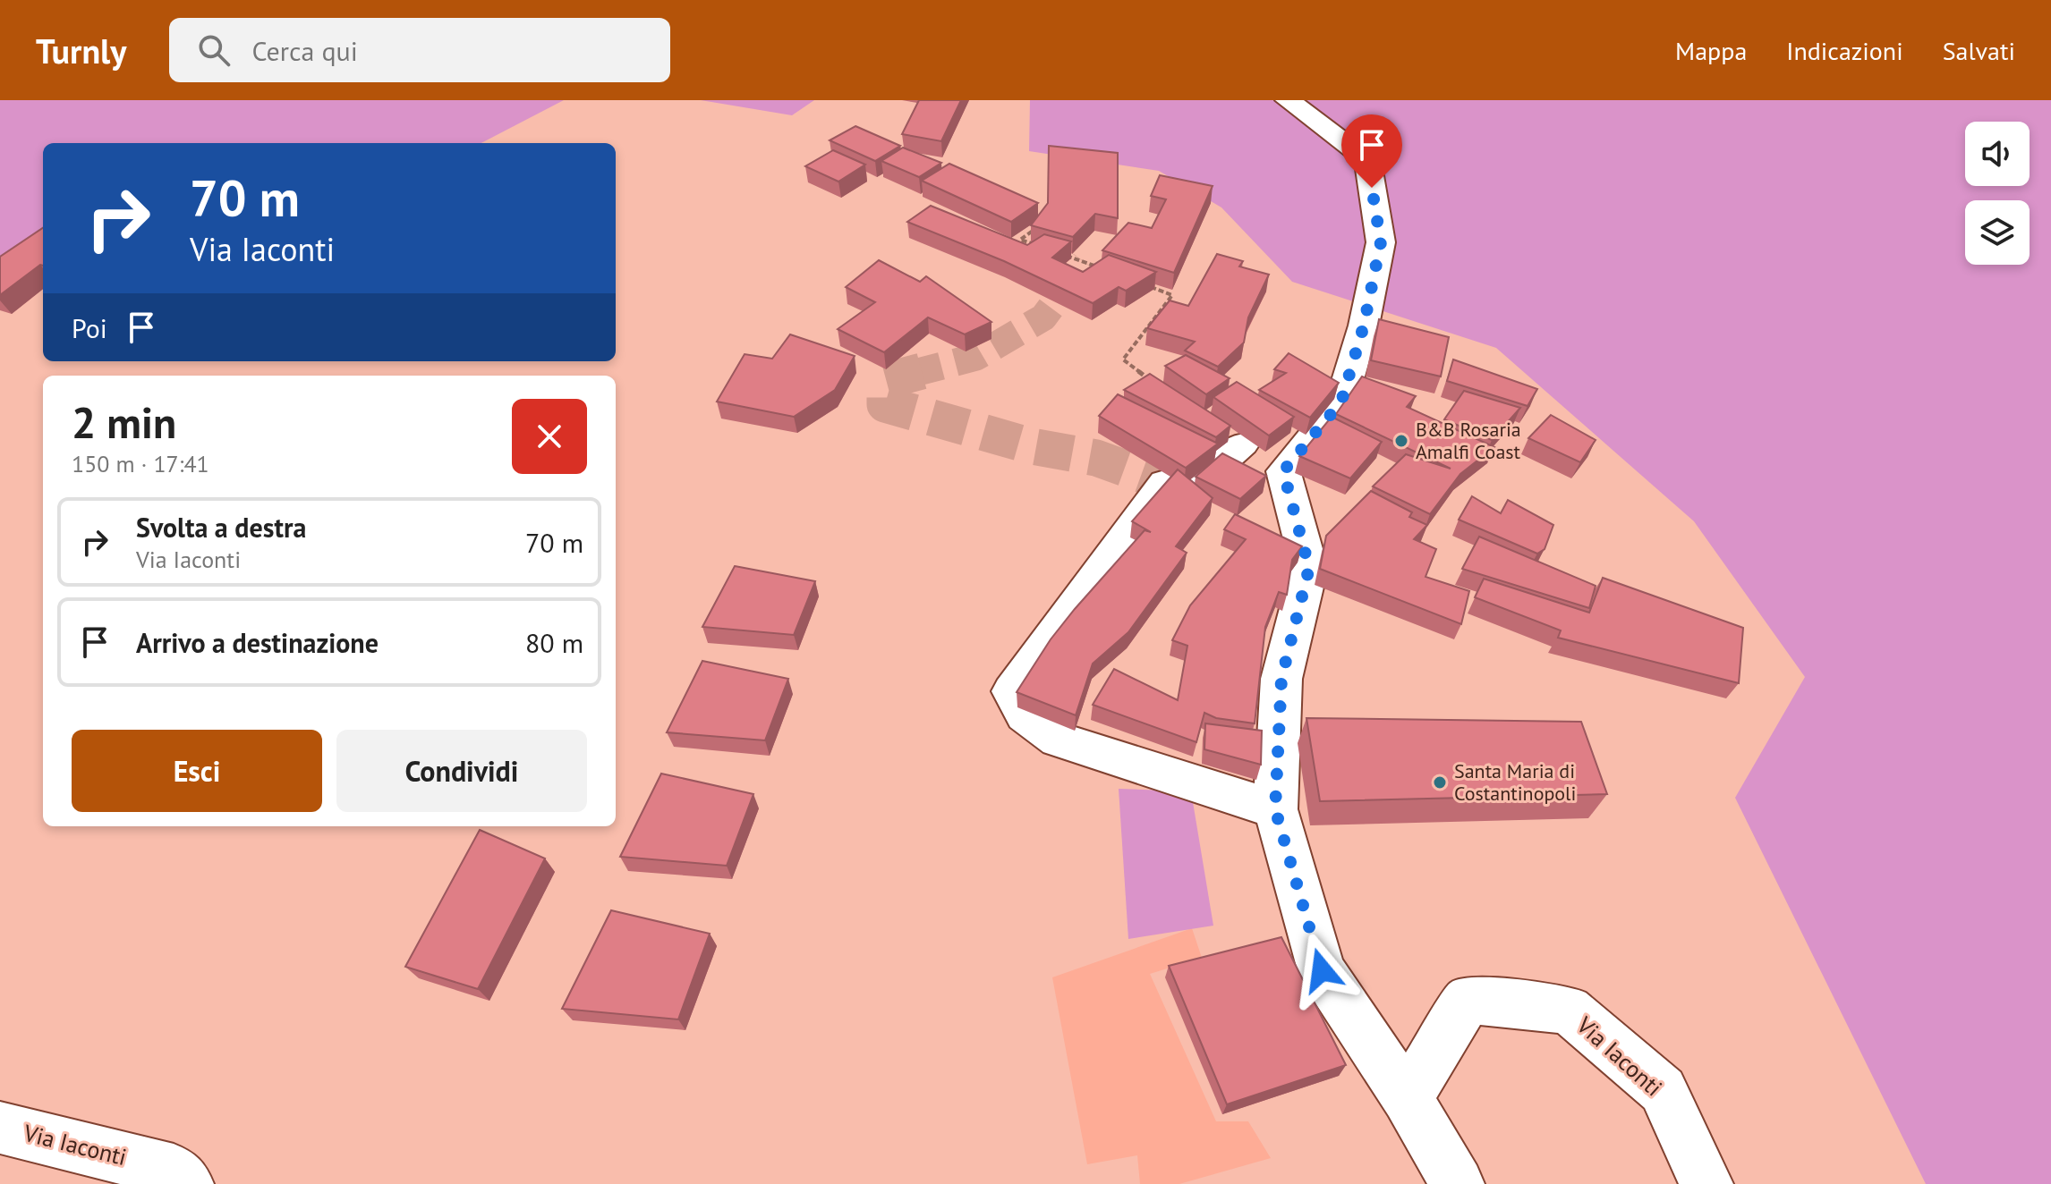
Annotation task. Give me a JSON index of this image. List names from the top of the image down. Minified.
{"streets":{"street":["Via Iaconti"]},"places":["B&B Rosaria Amalfi Coast","Santa Maria di Costantinopoli"],"page":{"header":"Turnly","search":"Cerca qui","nav":["Mappa","Indicazioni","Salvati"],"turn":["70 m","Via Iaconti"],"then":"Poi","heading":["2 min","150 m · 17:41"],"list":[{"name":"Svolta a destra","note":"Via Iaconti","value":"70 m"},{"name":"Arrivo a destinazione","value":"80 m"}],"buttons":["Esci","Condividi"]}}
